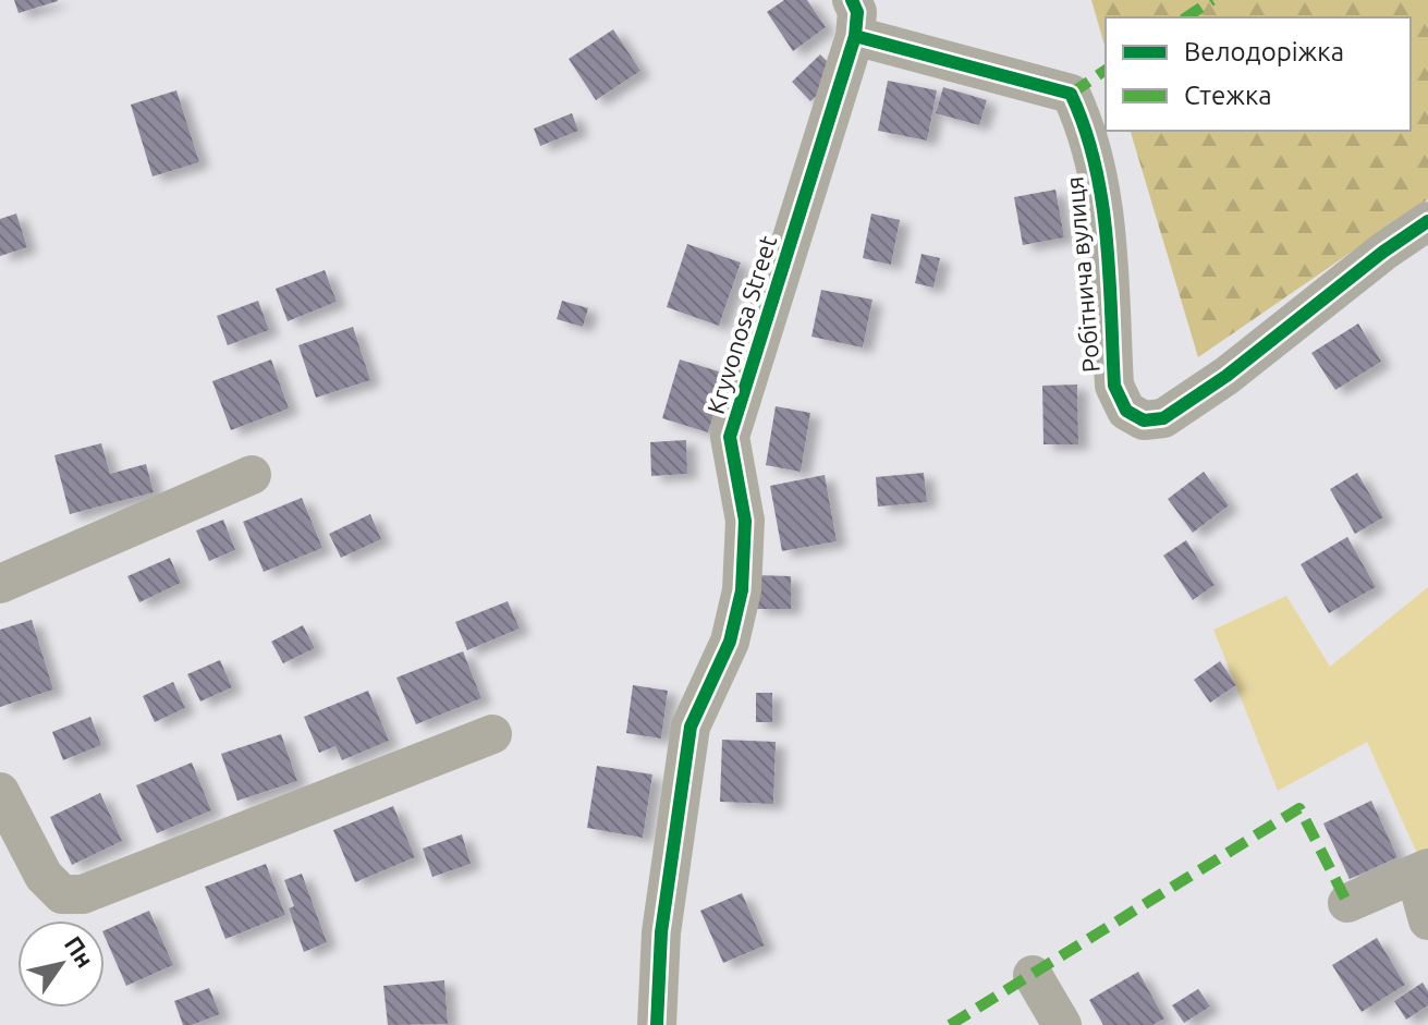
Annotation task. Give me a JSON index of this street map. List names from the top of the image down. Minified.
{"streets":{"street":["Робітнича вулиця","Kryvonosa Street"]},"crossings":[["Робітнича вулиця","Kryvonosa Street"]],"legend":["Велодоріжка","Стежка"],"north":"top right"}
